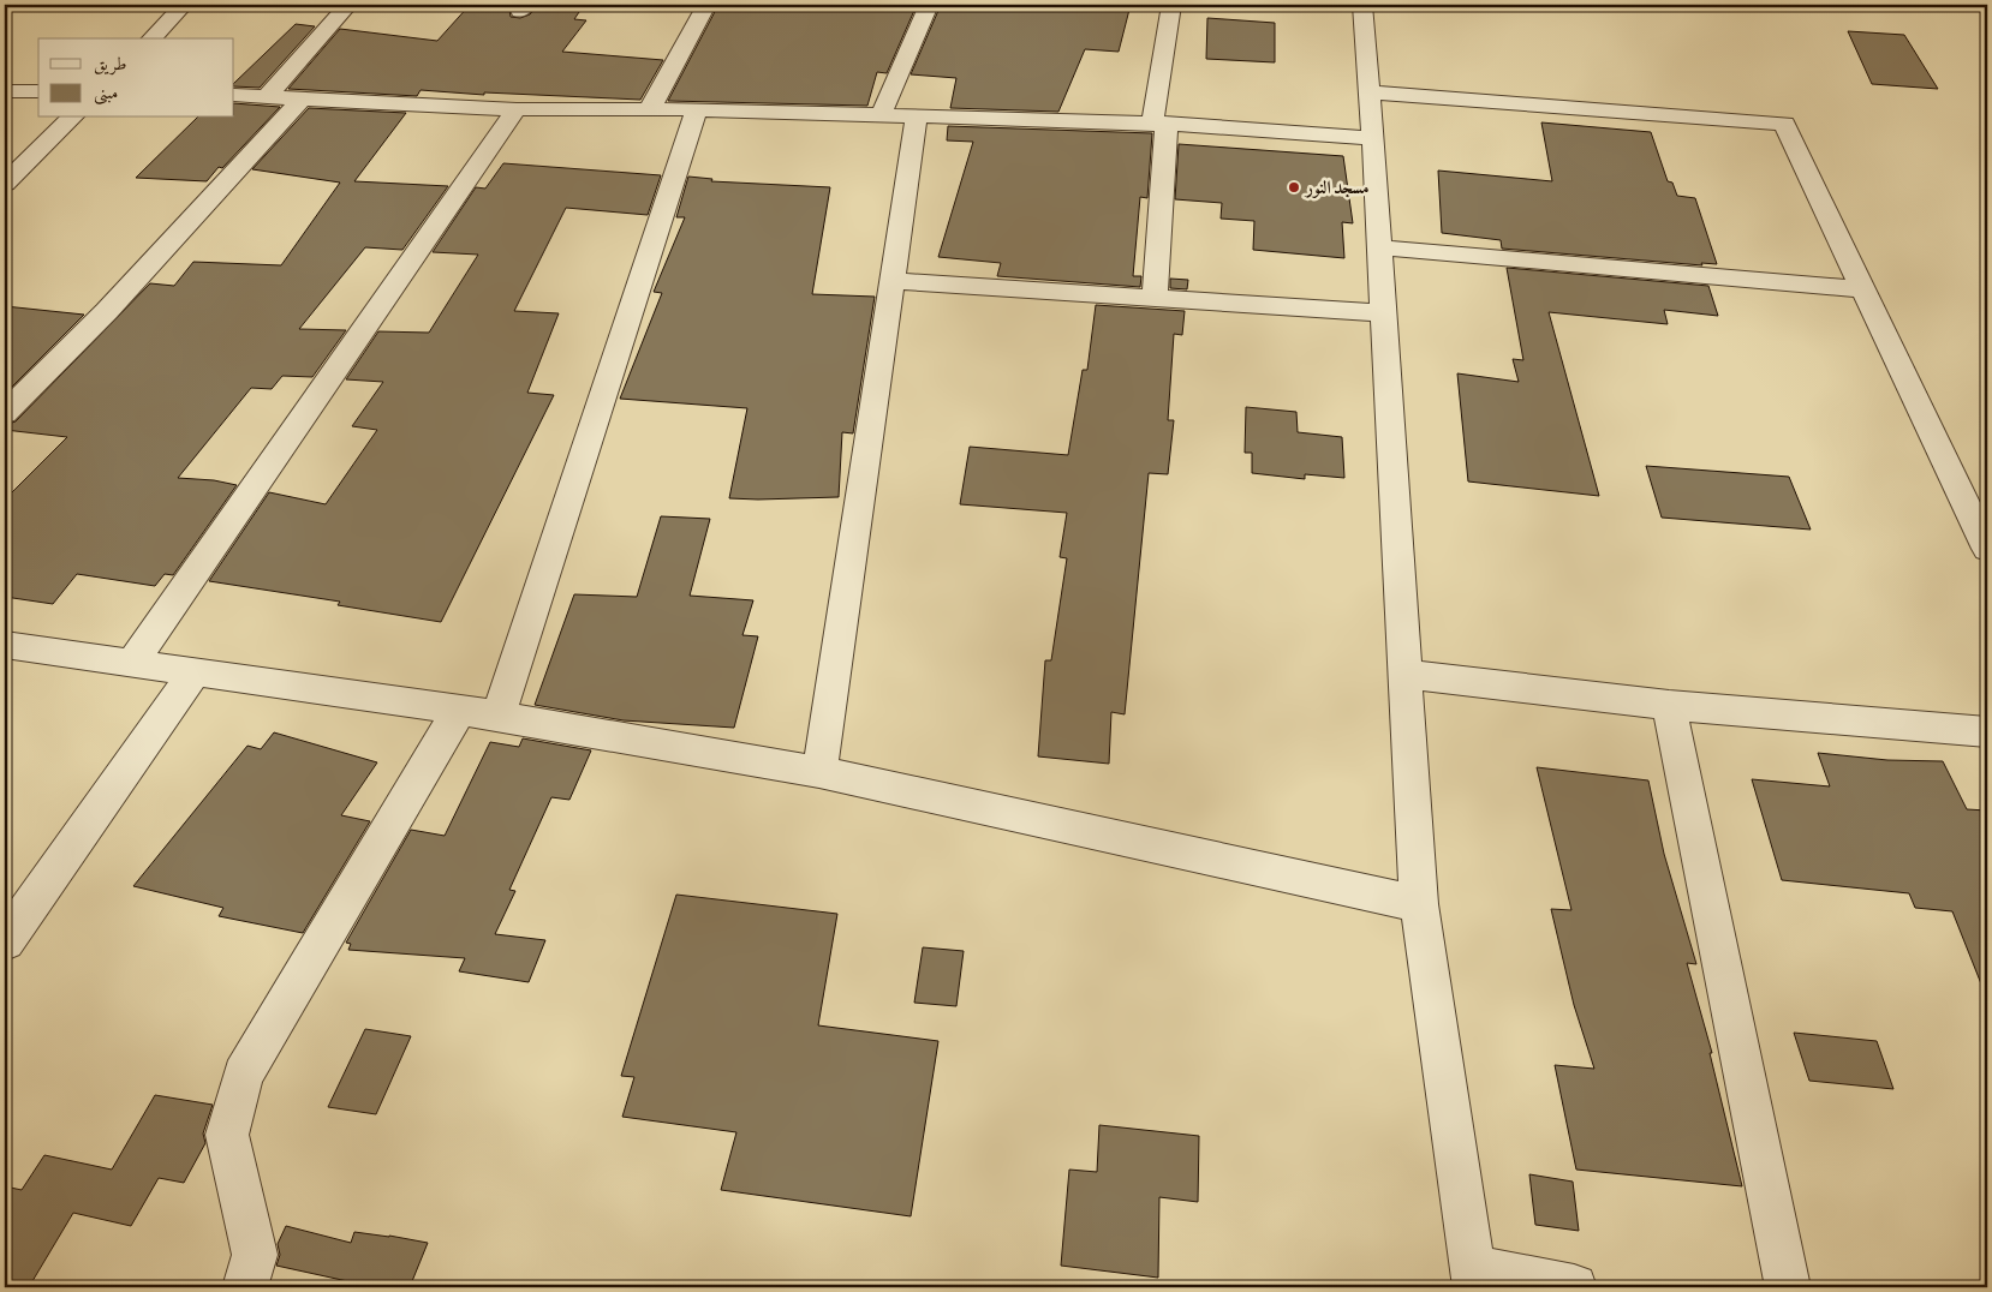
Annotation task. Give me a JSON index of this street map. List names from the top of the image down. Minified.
{"places":["مسجد النور"],"legend":["طريق","مبنى"]}
